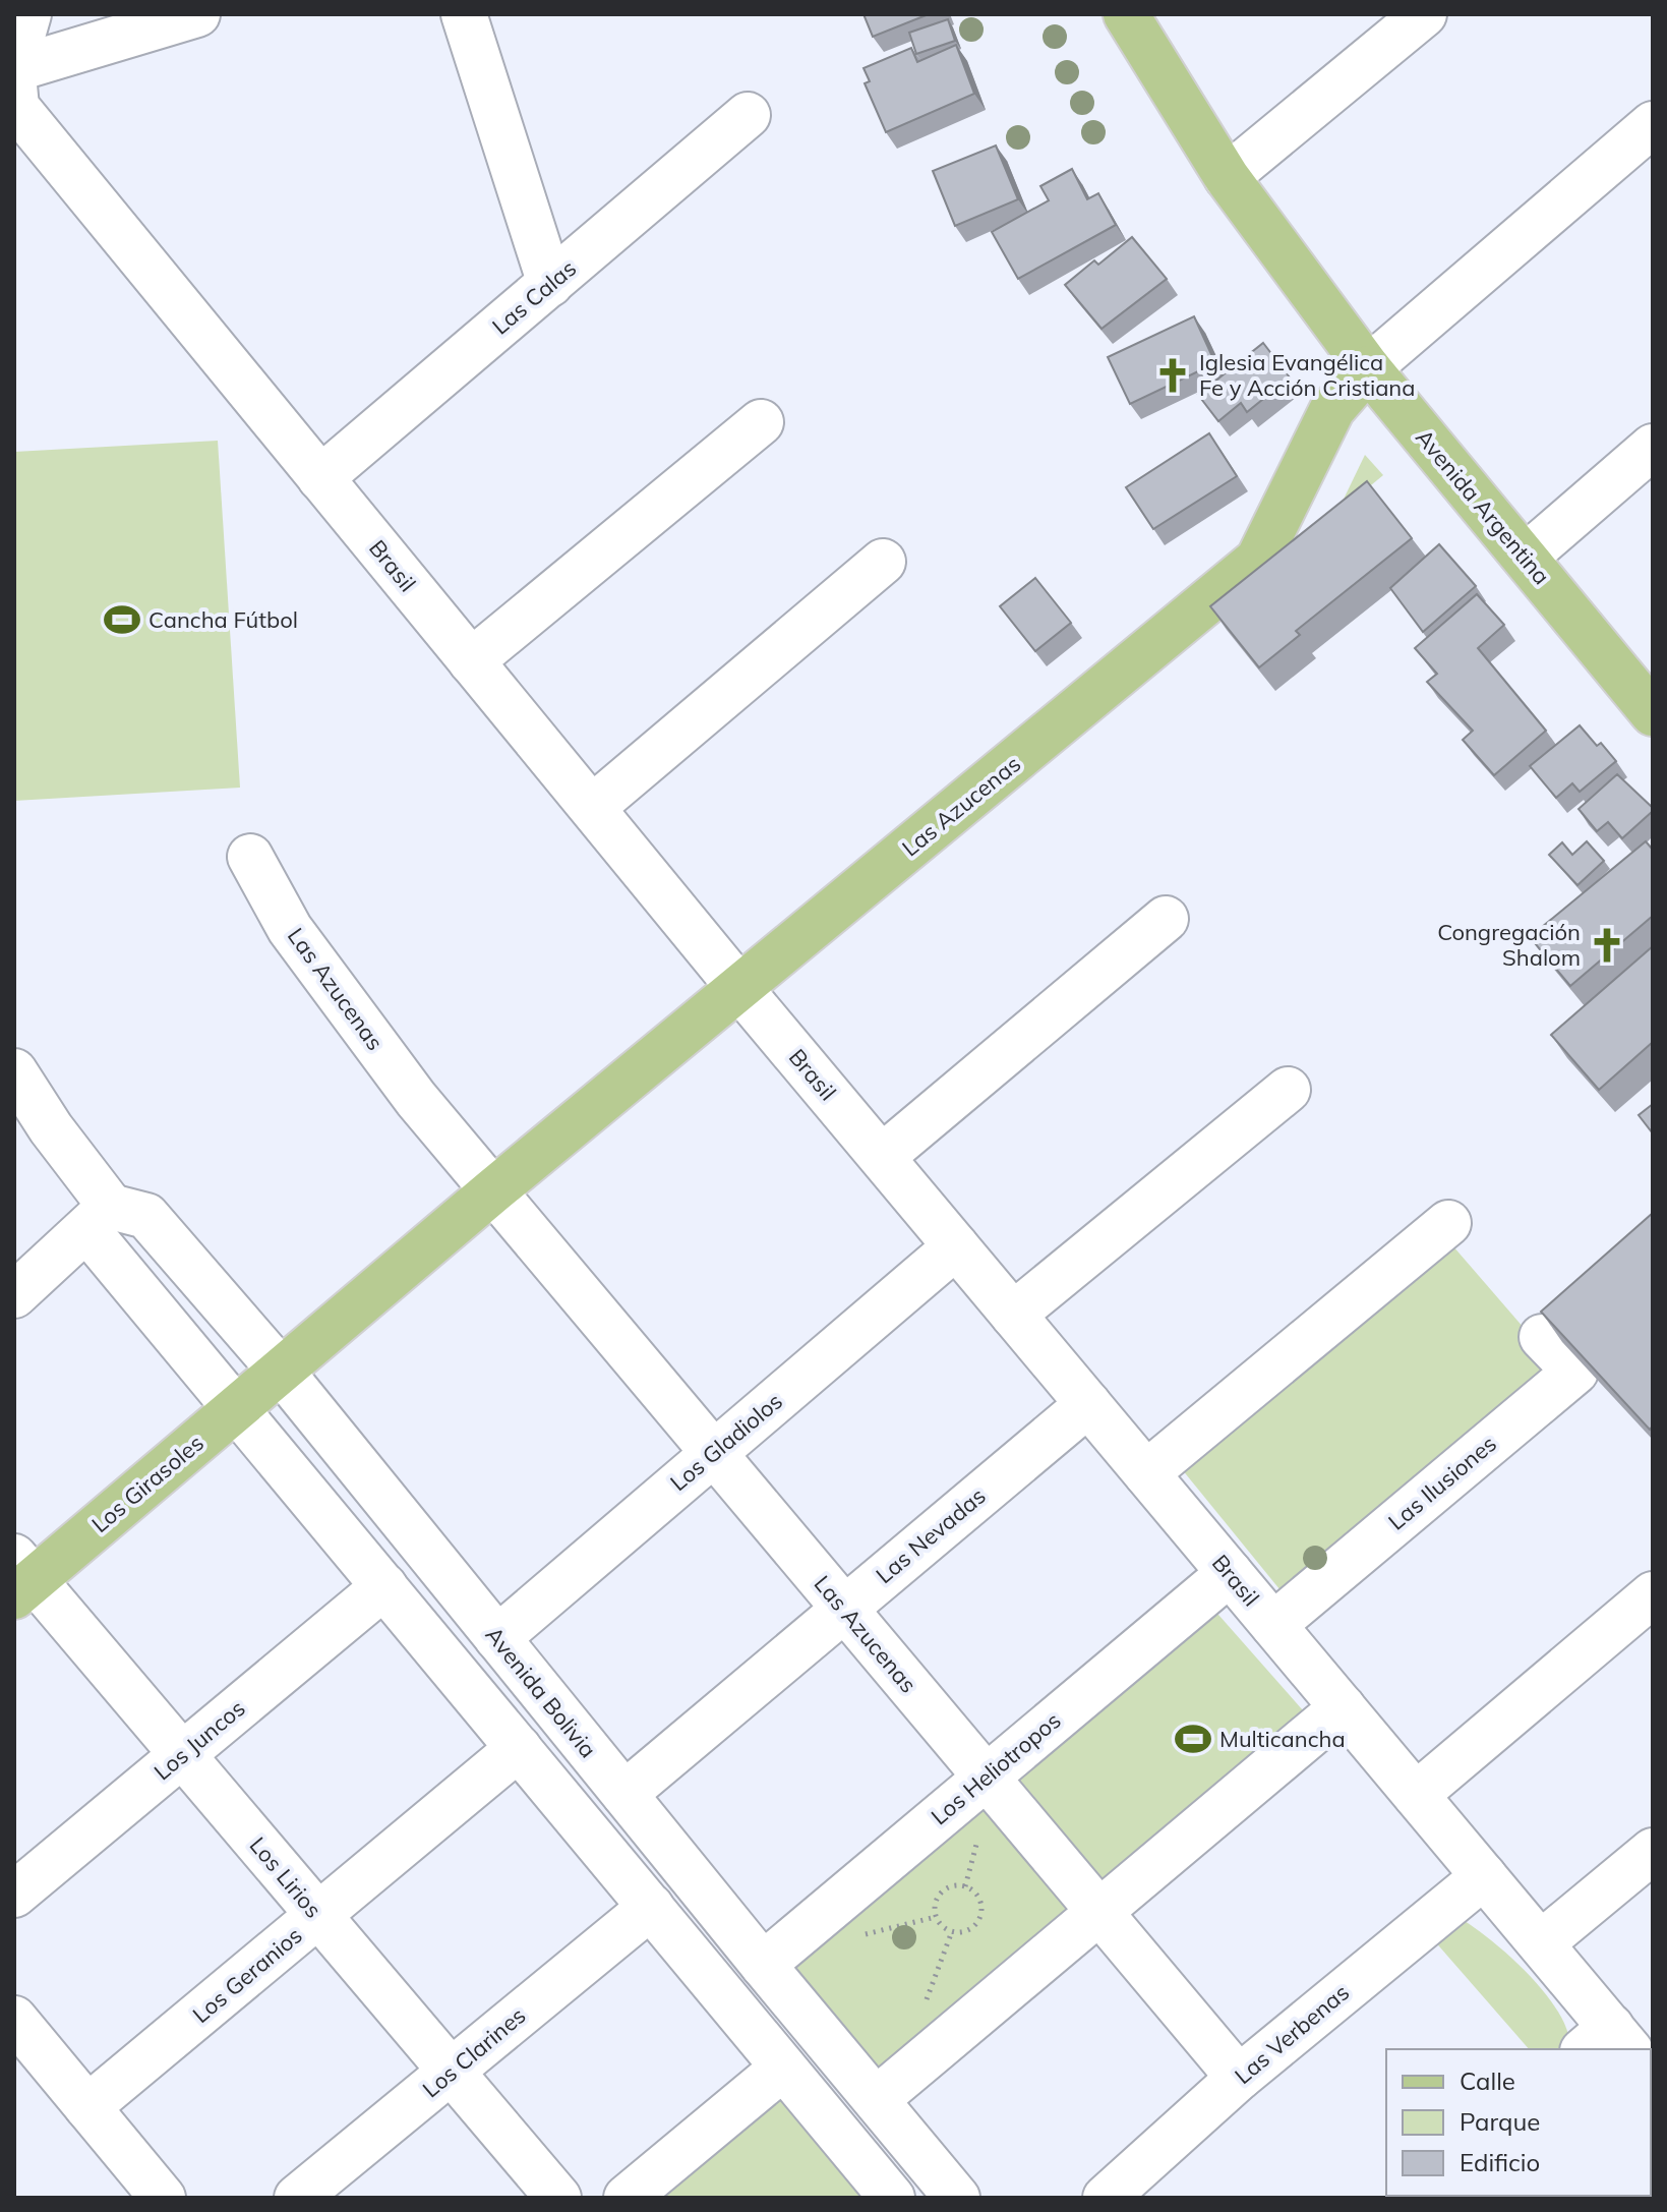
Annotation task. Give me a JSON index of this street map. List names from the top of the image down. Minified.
{"streets":{"main road":["Avenida Argentina","Las Azucenas","Los Girasoles"],"street":["Las Calas","Brasil","Los Gladiolos","Las Ilusiones","Las Nevadas","Avenida Bolivia","Los Juncos","Los Heliotropos","Los Lirios","Los Geranios","Las Verbenas","Los Clarines"]},"crossings":[["Las Calas","Brasil"],["Avenida Argentina","Las Azucenas"],["Brasil","Las Azucenas"],["Brasil","Los Gladiolos"],["Brasil","Las Ilusiones"],["Brasil","Las Nevadas"],["Brasil","Los Heliotropos"],["Brasil","Las Verbenas"],["Las Azucenas","Los Gladiolos"],["Las Azucenas","Los Girasoles"],["Las Azucenas","Las Nevadas"],["Las Azucenas","Avenida Bolivia"],["Las Azucenas","Los Heliotropos"],["Las Azucenas","Las Verbenas"],["Los Gladiolos","Avenida Bolivia"],["Los Girasoles","Avenida Bolivia"],["Los Girasoles","Los Lirios"],["Las Nevadas","Avenida Bolivia"],["Avenida Bolivia","Los Heliotropos"],["Los Juncos","Los Lirios"],["Los Lirios","Los Geranios"],["Los Lirios","Los Clarines"]],"places":{"church":["Iglesia Evangélica Fe y Acción Cristiana","Congregación Shalom"],"sports":["Cancha Fútbol","Multicancha"]},"legend":["Calle","Parque","Edificio"]}
